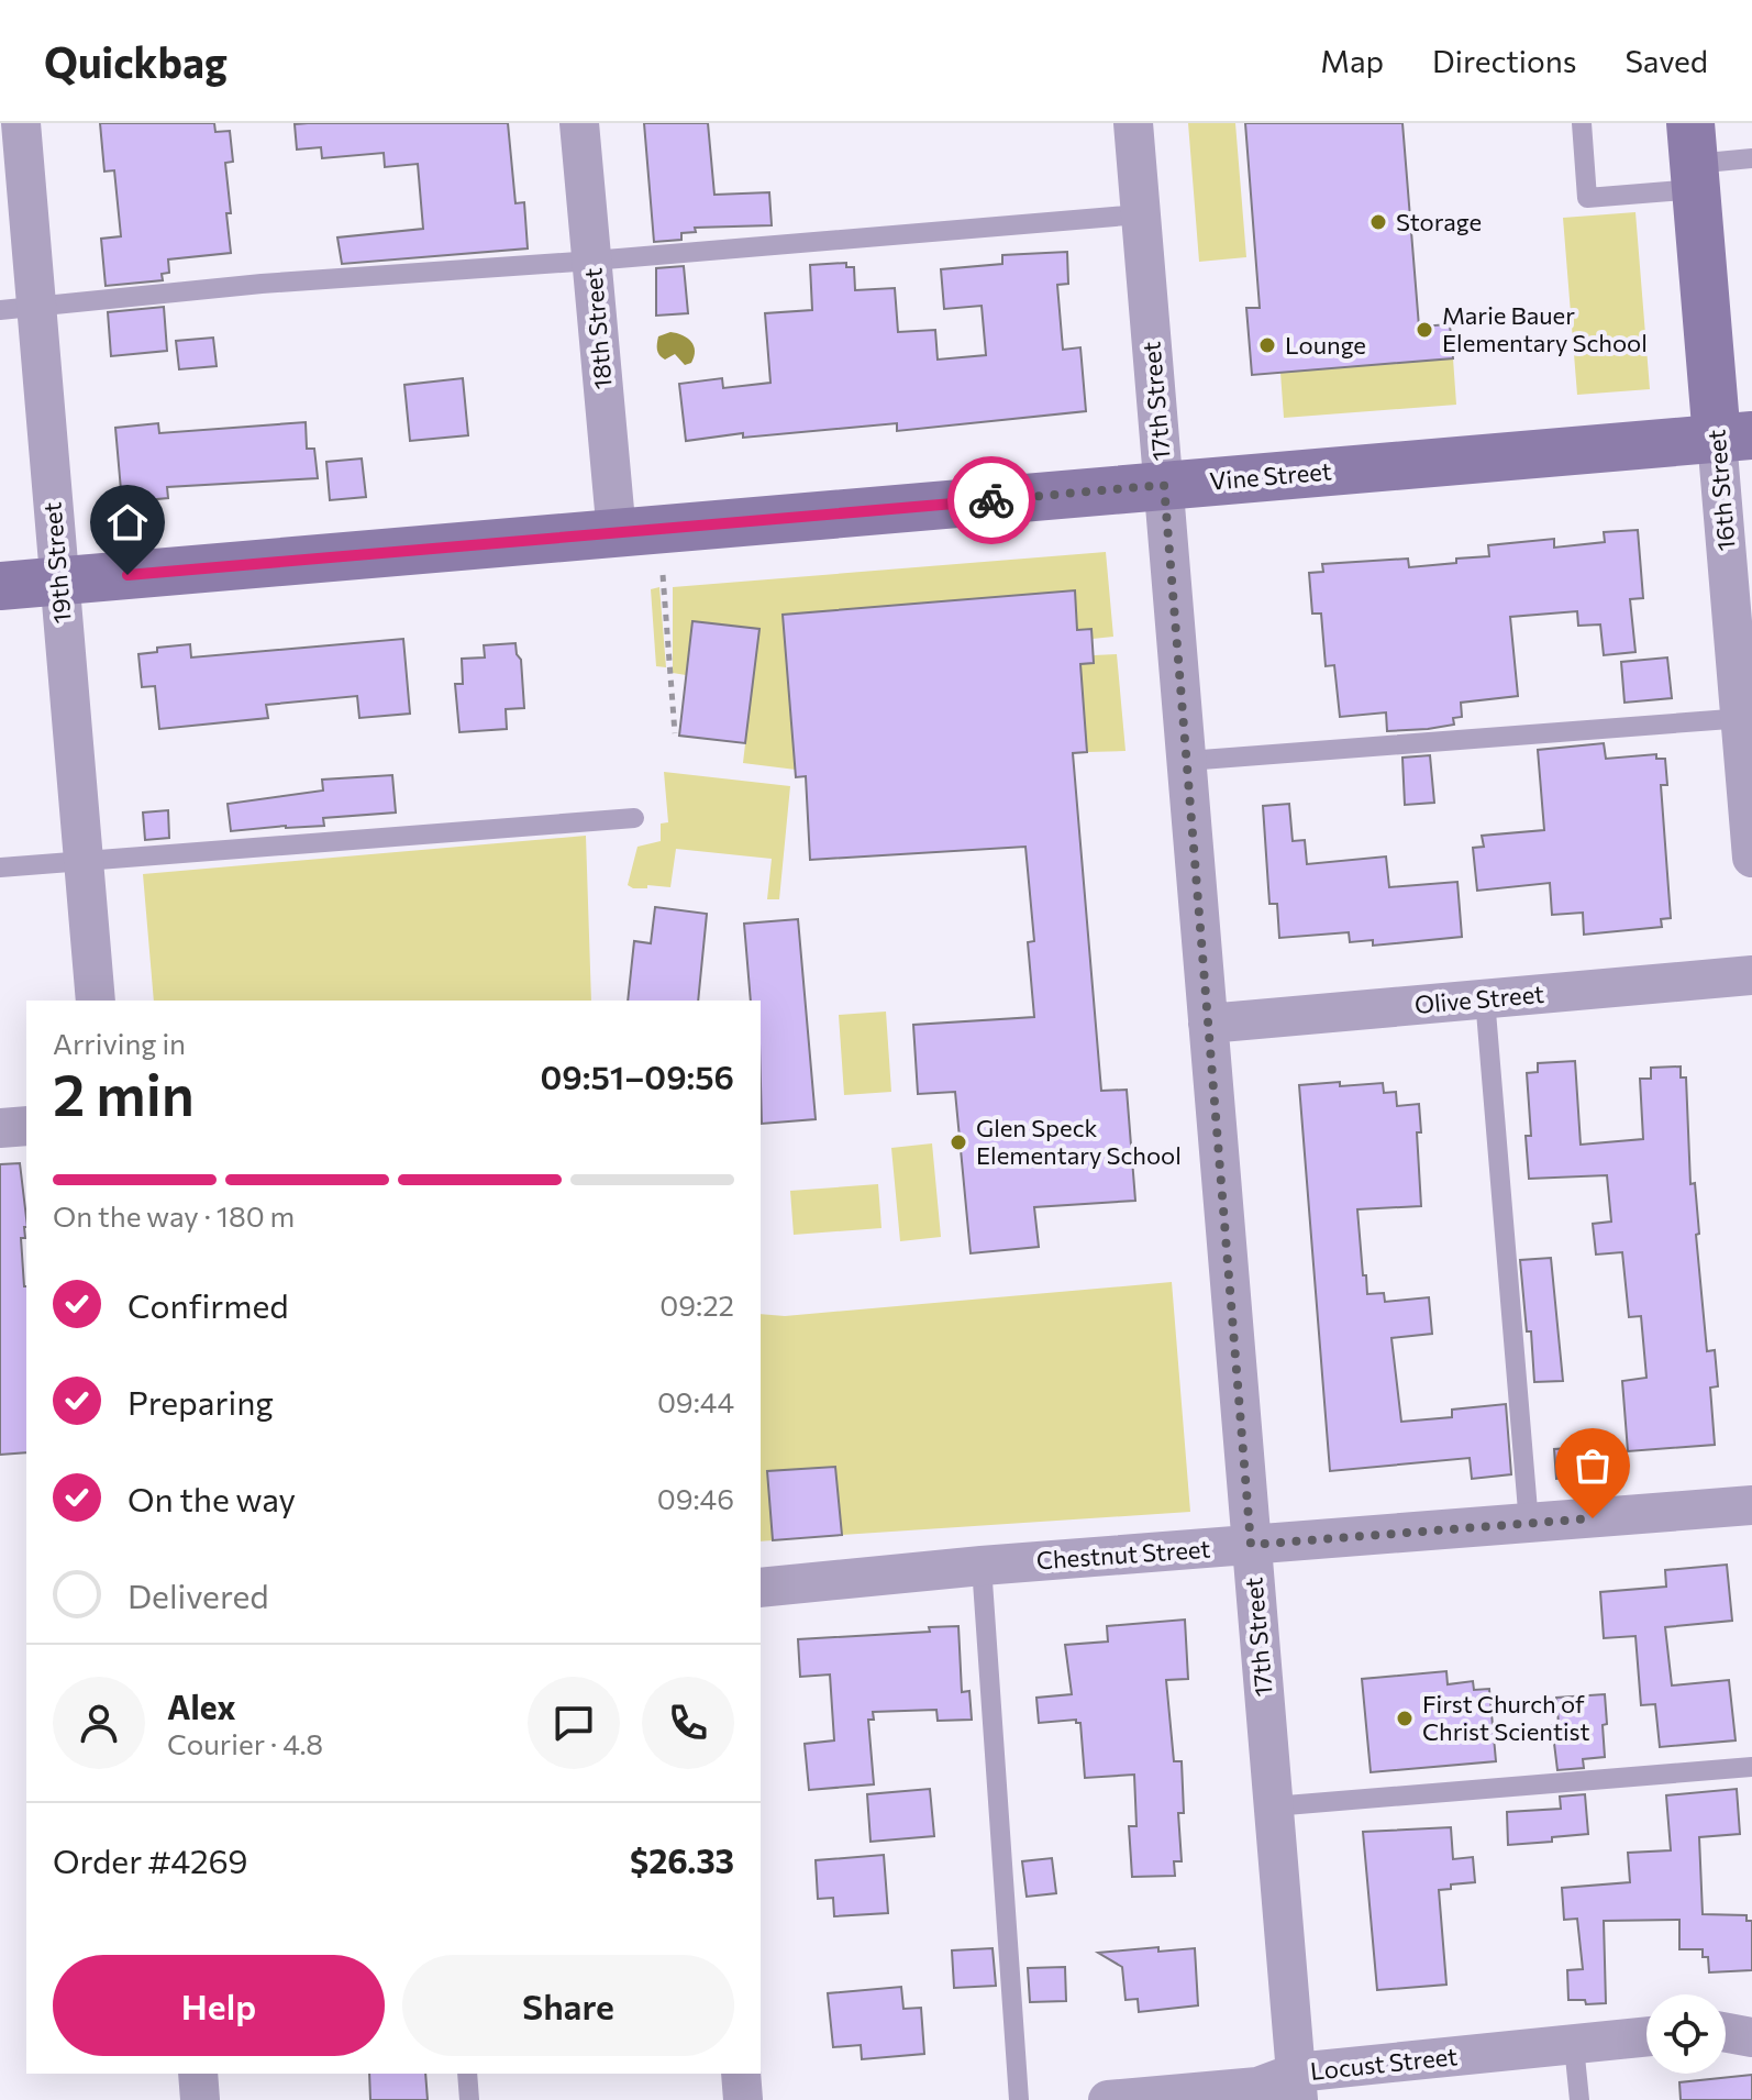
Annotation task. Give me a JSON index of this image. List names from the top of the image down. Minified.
{"streets":{"street":["18th Street","17th Street","Vine Street","16th Street","19th Street","Olive Street","Chestnut Street","Locust Street"]},"crossings":[["18th Street","Vine Street"],["17th Street","Vine Street"],["17th Street","Olive Street"],["17th Street","Chestnut Street"],["17th Street","Locust Street"],["Vine Street","16th Street"],["Vine Street","19th Street"]],"places":["Storage","Marie Bauer Elementary School","Lounge","Glen Speck Elementary School","First Church of Christ Scientist"],"page":{"header":"Quickbag","nav":["Map","Directions","Saved"],"heading":["2 min","Arriving in","09:51–09:56"],"panel":["Alex","Courier · 4.8","Order #4269","$26.33"],"bar":"On the way · 180 m","list":[["Confirmed","09:22"],["Preparing","09:44"],["On the way","09:46"],"Delivered"],"buttons":["Help","Share"]}}
